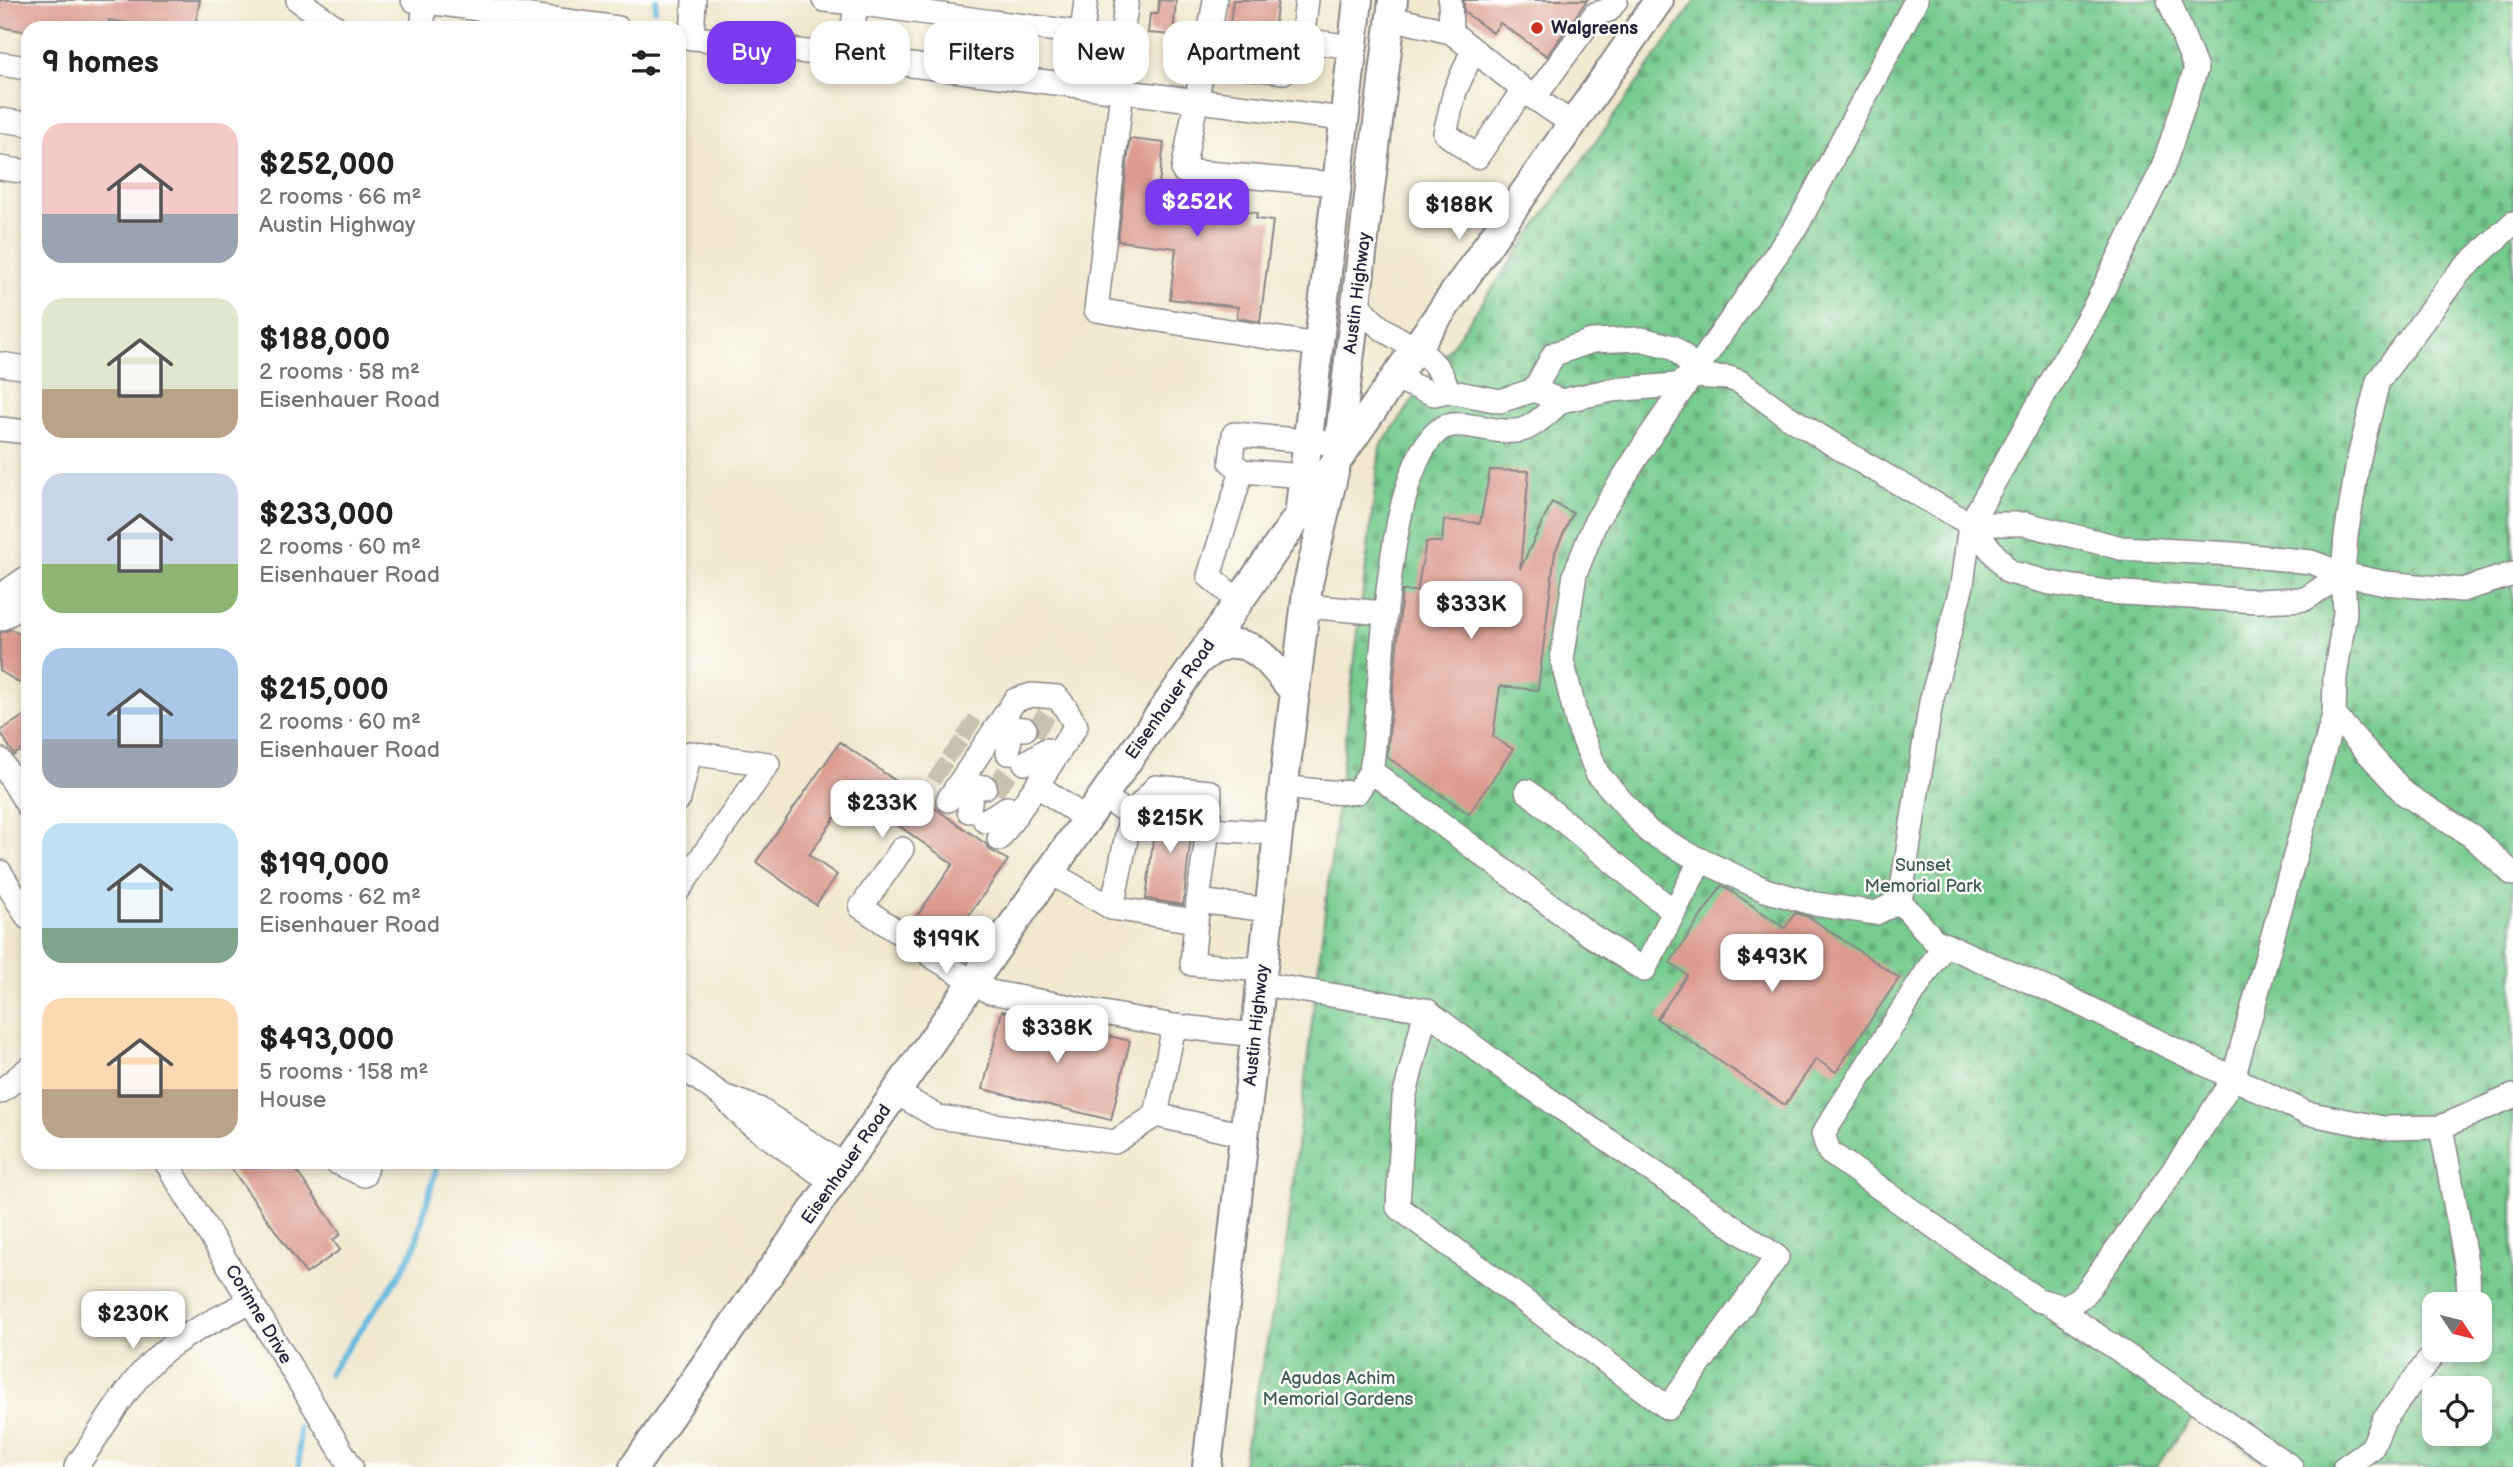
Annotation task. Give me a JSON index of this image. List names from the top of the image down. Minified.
{"streets":{"main road":["Austin Highway","Eisenhauer Road"],"street":["Corinne Drive"]},"crossings":[["Austin Highway","Eisenhauer Road"]],"parks":["Sunset Memorial Park","Agudas Achim Memorial Gardens"],"places":["Walgreens"],"north":"bottom right","page":{"chip":["Buy","Rent","Filters","New","Apartment"],"heading":"9 homes","list":[{"name":"$252,000","note":"2 rooms · 66 m² · Austin Highway"},{"name":"$188,000","note":"2 rooms · 58 m² · Eisenhauer Road"},{"name":"$233,000","note":"2 rooms · 60 m² · Eisenhauer Road"},{"name":"$215,000","note":"2 rooms · 60 m² · Eisenhauer Road"},{"name":"$199,000","note":"2 rooms · 62 m² · Eisenhauer Road"},{"name":"$493,000","note":"5 rooms · 158 m² · House"}],"price":["$252K","$188K","$333K","$233K","$215K","$199K","$493K","$338K","$230K"]}}
